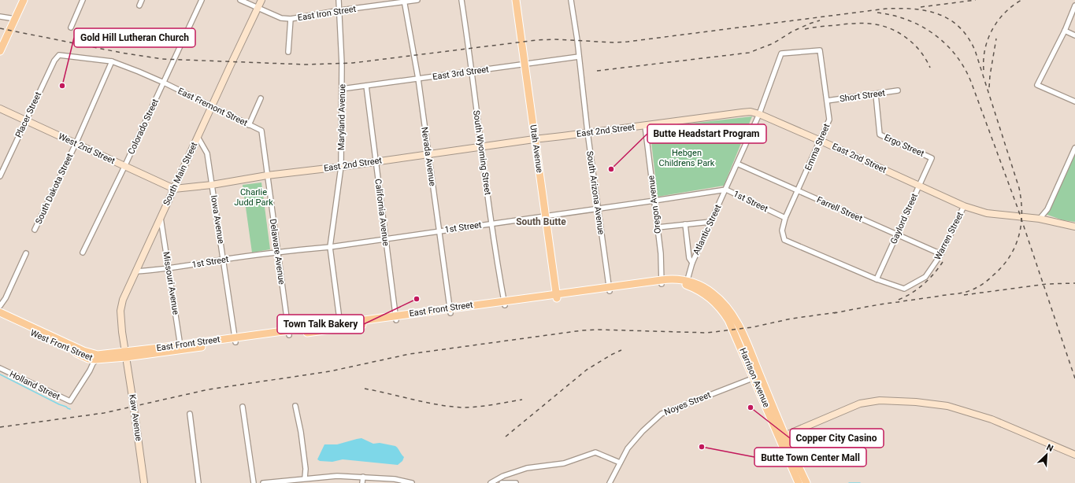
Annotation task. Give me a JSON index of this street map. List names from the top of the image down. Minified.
{"streets":{"main road":["Utah Avenue","East Front Street","West Front Street","Harrison Avenue"],"street":["East Iron Street","East 3rd Street","Short Street","East Fremont Street","Placer Street","Maryland Avenue","Colorado Street","East 2nd Street","Ergo Street","Emma Street","West 2nd Street","South Wyoming Street","Nevada Avenue","South Main Street","South Dakota Street","South Arizona Avenue","1st Street","Oregon Avenue","Farrell Street","California Avenue","Gaylord Street","Iowa Avenue","Atlantic Street","Warren Street","Delaware Avenue","Missouri Avenue","Holland Street","Noyes Street","Kaw Avenue"]},"crossings":[["East Iron Street","Maryland Avenue"],["East Iron Street","Nevada Avenue"],["East Iron Street","South Main Street"],["East 3rd Street","Maryland Avenue"],["East 3rd Street","Utah Avenue"],["East 3rd Street","South Wyoming Street"],["East 3rd Street","Nevada Avenue"],["East 3rd Street","South Arizona Avenue"],["East 3rd Street","California Avenue"],["Short Street","Ergo Street"],["Short Street","Emma Street"],["East Fremont Street","Placer Street"],["East Fremont Street","Colorado Street"],["East Fremont Street","South Main Street"],["East Fremont Street","South Dakota Street"],["East Fremont Street","Delaware Avenue"],["Placer Street","West 2nd Street"],["Maryland Avenue","East 2nd Street"],["Maryland Avenue","1st Street"],["Maryland Avenue","East Front Street"],["Colorado Street","West 2nd Street"],["East 2nd Street","Emma Street"],["East 2nd Street","West 2nd Street"],["East 2nd Street","Utah Avenue"],["East 2nd Street","South Wyoming Street"],["East 2nd Street","Nevada Avenue"],["East 2nd Street","South Main Street"],["East 2nd Street","South Arizona Avenue"],["East 2nd Street","Oregon Avenue"],["East 2nd Street","California Avenue"],["East 2nd Street","Gaylord Street"],["East 2nd Street","Iowa Avenue"],["East 2nd Street","Atlantic Street"],["East 2nd Street","Warren Street"],["East 2nd Street","Delaware Avenue"],["Ergo Street","Gaylord Street"],["Emma Street","1st Street"],["Emma Street","Farrell Street"],["Emma Street","Gaylord Street"],["Emma Street","Atlantic Street"],["Emma Street","Warren Street"],["West 2nd Street","South Main Street"],["West 2nd Street","South Dakota Street"],["Utah Avenue","1st Street"],["Utah Avenue","East Front Street"],["South Wyoming Street","1st Street"],["South Wyoming Street","East Front Street"],["Nevada Avenue","1st Street"],["Nevada Avenue","East Front Street"],["South Main Street","1st Street"],["South Main Street","Iowa Avenue"],["South Main Street","Missouri Avenue"],["South Main Street","East Front Street"],["South Main Street","West Front Street"],["South Main Street","Kaw Avenue"],["South Arizona Avenue","1st Street"],["South Arizona Avenue","East Front Street"],["1st Street","Oregon Avenue"],["1st Street","California Avenue"],["1st Street","Iowa Avenue"],["1st Street","Atlantic Street"],["1st Street","Delaware Avenue"],["1st Street","Missouri Avenue"],["Oregon Avenue","East Front Street"],["Farrell Street","Gaylord Street"],["Farrell Street","Atlantic Street"],["Farrell Street","Warren Street"],["California Avenue","East Front Street"],["Gaylord Street","Warren Street"],["Iowa Avenue","East Front Street"],["Atlantic Street","East Front Street"],["Delaware Avenue","East Front Street"],["Missouri Avenue","East Front Street"],["East Front Street","West Front Street"],["East Front Street","Harrison Avenue"],["East Front Street","Kaw Avenue"],["West Front Street","Holland Street"],["West Front Street","Kaw Avenue"],["Harrison Avenue","Noyes Street"]],"districts":["South Butte"],"parks":["Hebgen Childrens Park","Charlie Judd Park"],"places":["Gold Hill Lutheran Church","Butte Headstart Program","Town Talk Bakery","Copper City Casino","Butte Town Center Mall"],"north":"top right"}
